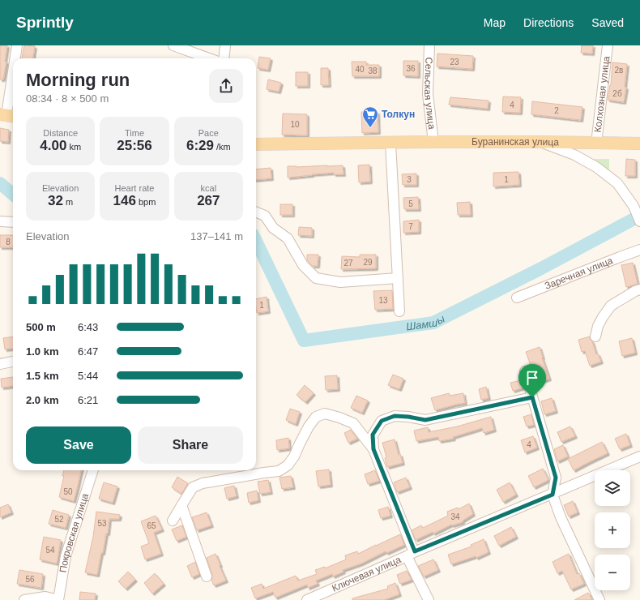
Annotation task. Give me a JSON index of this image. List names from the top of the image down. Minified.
{"streets":{"main road":["Буранинская улица"],"street":["Сельская улица","Колхозная улица","Заречная улица","Покровская улица","Ключевая улица"]},"crossings":[["Сельская улица","Буранинская улица"],["Колхозная улица","Буранинская улица"]],"water":["Шамшы"],"places":{"supermarket":["Толкун"]},"house_numbers":["23","36","40","2в","38","2б","4","2","10","3","1","5","7","8","29","27","13","1","4","50","34","52","53","65","54","56"],"page":{"header":"Sprintly","nav":["Map","Directions","Saved"],"heading":["Morning run","08:34 · 8 × 500 m"],"stats":[["Distance","4.00 km"],["Time","25:56"],["Pace","6:29 /km"],["Elevation","32 m"],["Heart rate","146 bpm"],["kcal","267"]],"chart":["Elevation","137–141 m"],"list":[{"name":"500 m","note":"6:43"},{"name":"1.0 km","note":"6:47"},{"name":"1.5 km","note":"5:44"},{"name":"2.0 km","note":"6:21"}],"buttons":["Save","Share"],"map_buttons":["+","−"]}}
